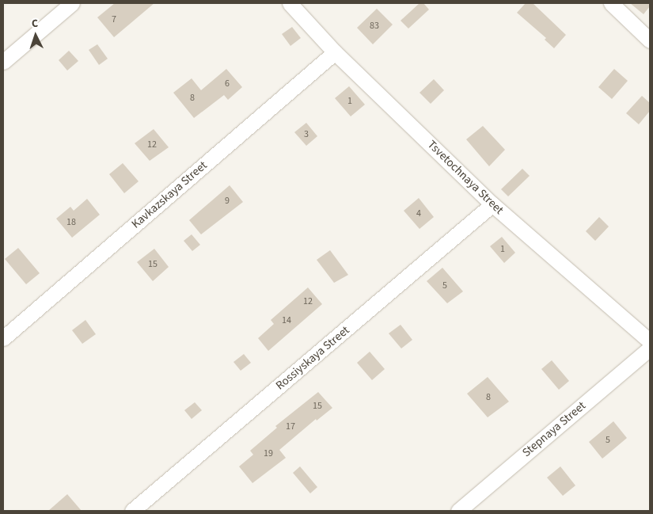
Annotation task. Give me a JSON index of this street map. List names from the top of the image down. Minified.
{"streets":{"street":["Tsvetochnaya Street","Kavkazskaya Street","Rossiyskaya Street","Stepnaya Street"]},"crossings":[["Tsvetochnaya Street","Kavkazskaya Street"],["Tsvetochnaya Street","Rossiyskaya Street"]],"house_numbers":["7","83","6","8","1","3","12","9","4","18","1","15","5","12","14","8","15","17","5","19"],"north":"top"}
